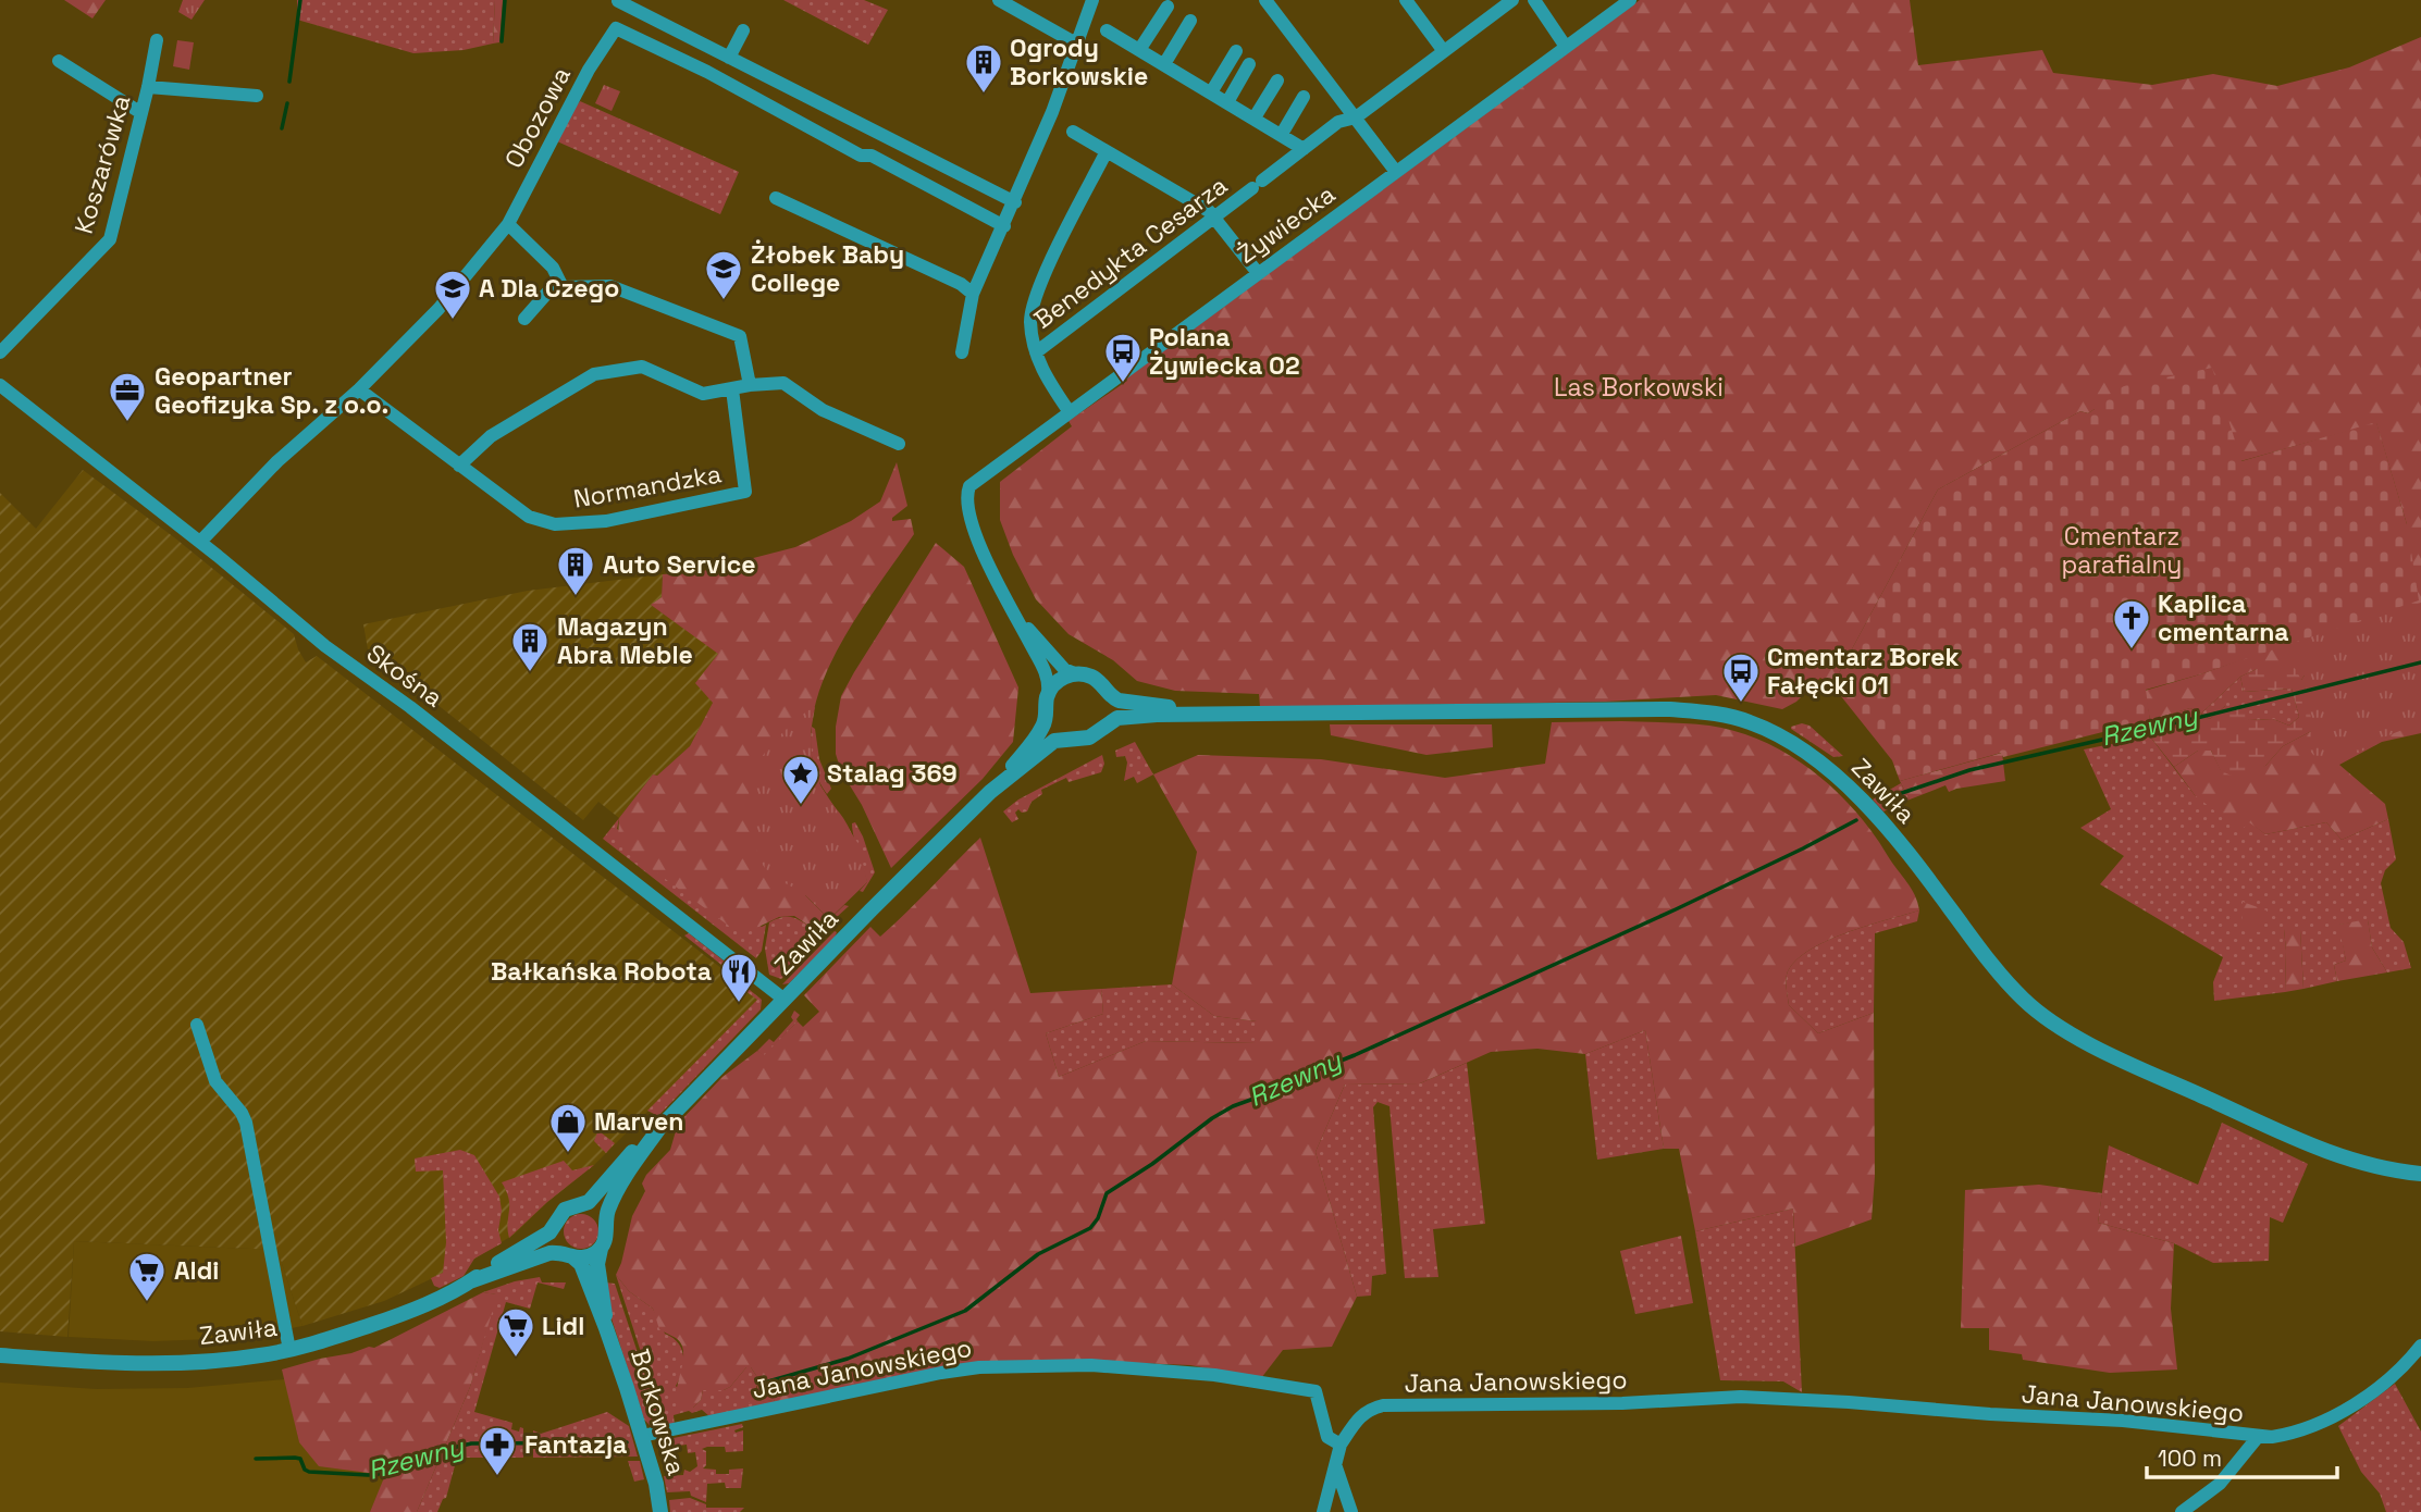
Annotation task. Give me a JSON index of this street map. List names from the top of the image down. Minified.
{"streets":{"street":["Obozowa","Koszarówka","Żywiecka","Benedykta Cesarza","Normandzka","Skośna","Zawiła","Jana Janowskiego","Borkowska"]},"crossings":[["Obozowa","Normandzka"],["Obozowa","Skośna"],["Skośna","Zawiła"],["Zawiła","Borkowska"],["Jana Janowskiego","Borkowska"]],"water":["Rzewny"],"parks":["Las Borkowski","Cmentarz parafialny"],"places":{"building":["Ogrody Borkowskie","Auto Service","Magazyn Abra Meble"],"school or university":["Żłobek Baby College","A Dla Czego"],"bus stop":["Polana Żywiecka 02","Cmentarz Borek Fałęcki 01"],"office":["Geopartner Geofizyka Sp. z o.o."],"church":["Kaplica cmentarna"],"place":["Stalag 369"],"restaurant":["Bałkańska Robota"],"shop":["Marven"],"supermarket":["Aldi","Lidl"],"pharmacy":["Fantazja"]},"scale_bar":"100 m"}
